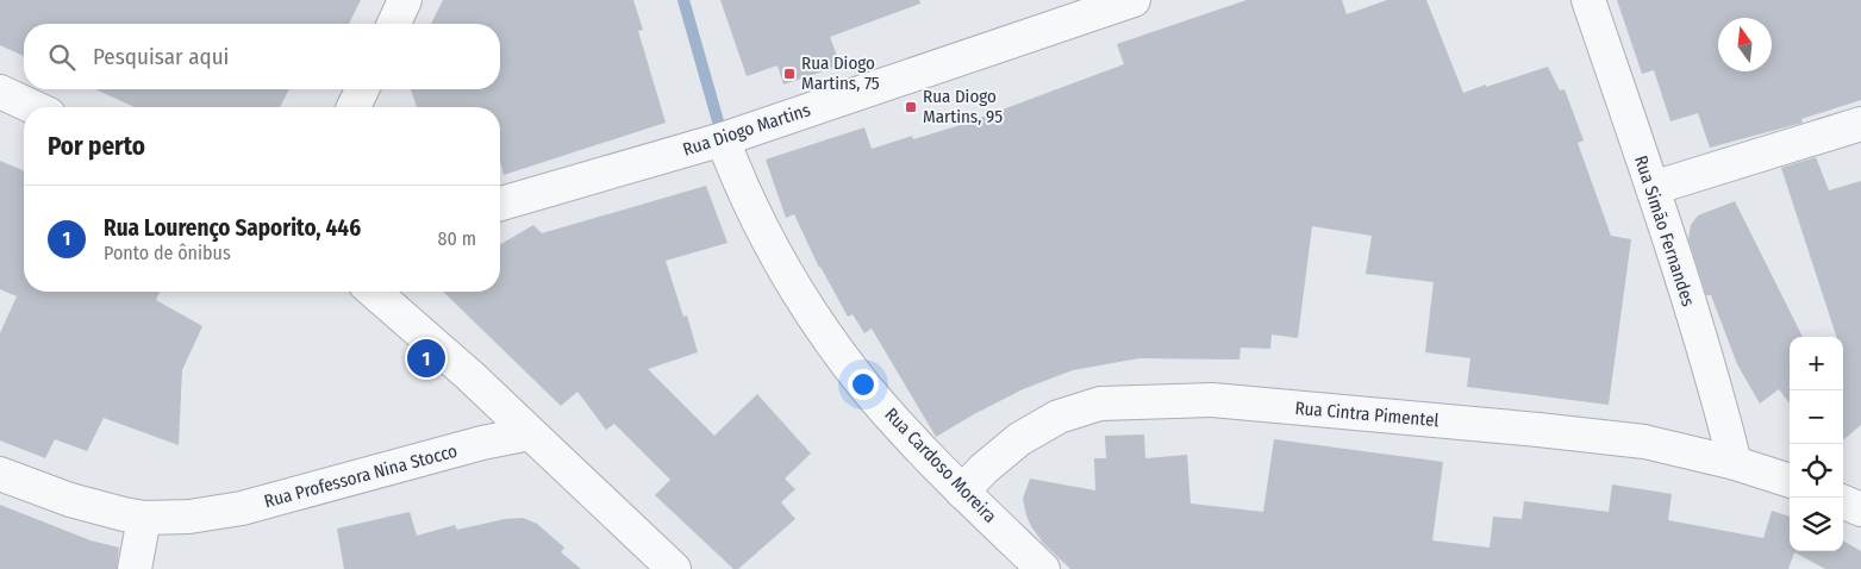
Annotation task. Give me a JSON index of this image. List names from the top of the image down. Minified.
{"streets":{"street":["Rua Diogo Martins","Rua Simão Fernandes","Rua Cintra Pimentel","Rua Cardoso Moreira","Rua Professora Nina Stocco"]},"crossings":[["Rua Diogo Martins","Rua Cardoso Moreira"],["Rua Simão Fernandes","Rua Cintra Pimentel"],["Rua Cintra Pimentel","Rua Cardoso Moreira"]],"places":{"transit":["Rua Diogo Martins, 75","Rua Diogo Martins, 95"]},"north":"top","page":{"search":"Pesquisar aqui","heading":"Por perto","list":[{"mark":"1","name":"Rua Lourenço Saporito, 446","note":"Ponto de ônibus","value":"80 m"}],"map_buttons":["+","−"],"pins":"1"}}
